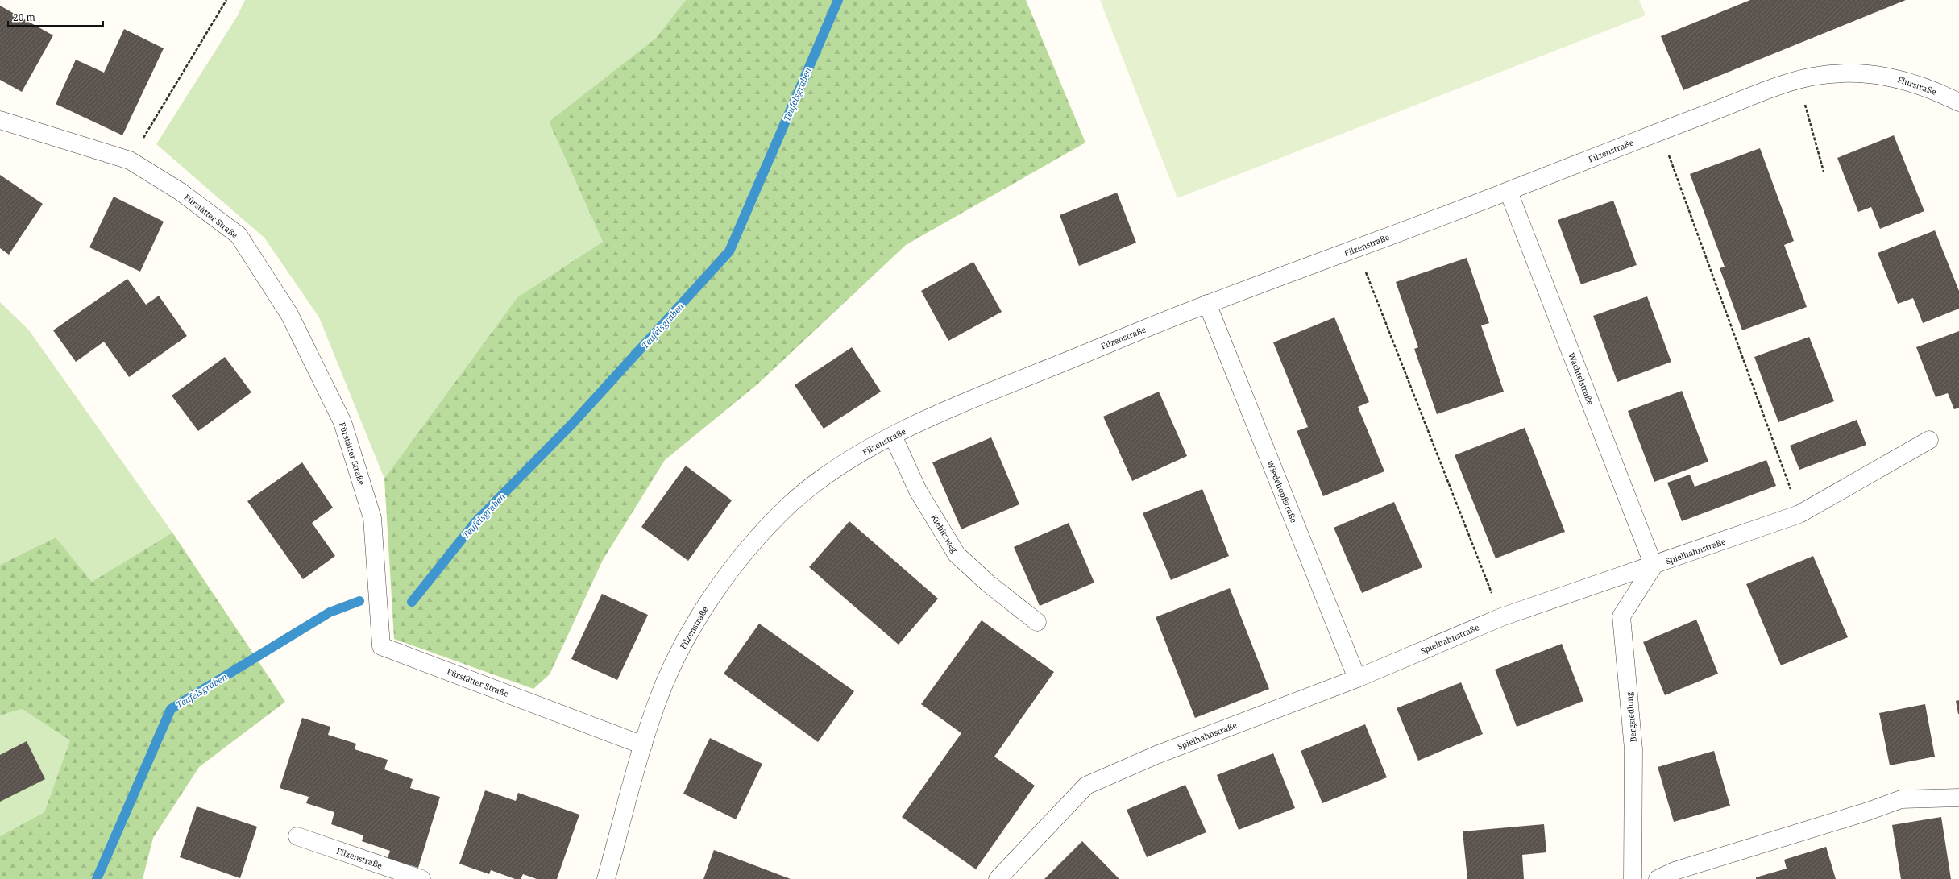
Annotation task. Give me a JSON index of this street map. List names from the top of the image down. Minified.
{"streets":{"street":["Flurstraße","Filzenstraße","Fürstätter Straße","Wachtelstraße","Wiedehopfstraße","Kiebitzweg","Spielhahnstraße","Bergsiedlung"]},"crossings":[["Flurstraße","Filzenstraße"],["Filzenstraße","Fürstätter Straße"],["Filzenstraße","Wachtelstraße"],["Filzenstraße","Wiedehopfstraße"],["Filzenstraße","Kiebitzweg"],["Wachtelstraße","Spielhahnstraße"],["Wachtelstraße","Bergsiedlung"],["Wiedehopfstraße","Spielhahnstraße"],["Spielhahnstraße","Bergsiedlung"]],"water":["Teufelsgraben"],"scale_bar":"20 m"}
